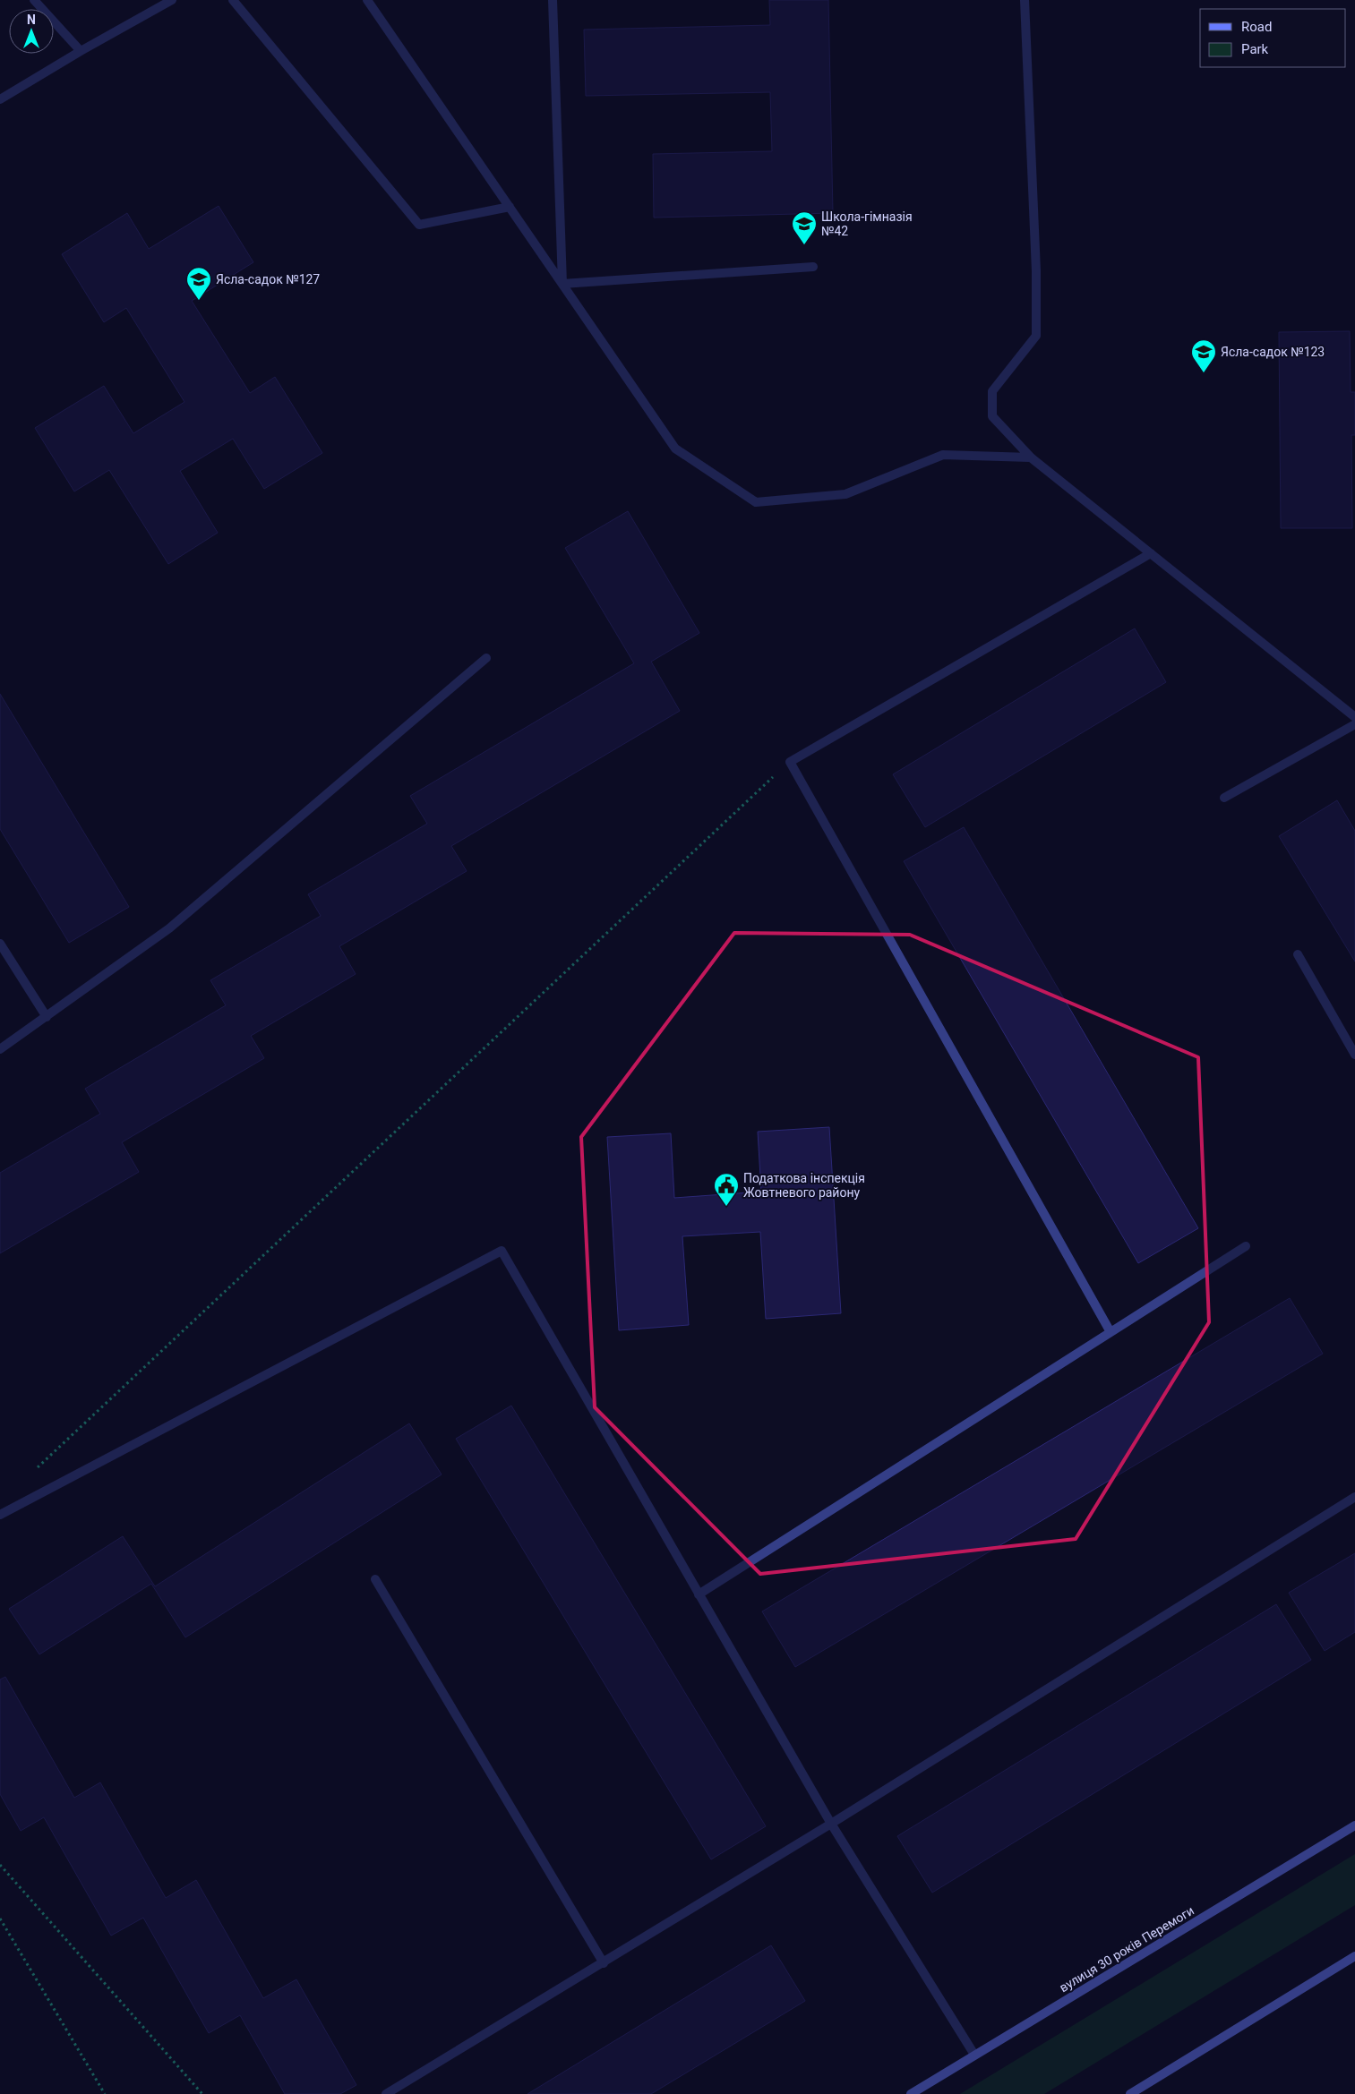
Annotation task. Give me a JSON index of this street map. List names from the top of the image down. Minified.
{"streets":{"street":["вулиця 30 років Перемоги"]},"places":{"school or university":["Школа-гімназія №42","Ясла-садок №127","Ясла-садок №123"],"public building":["Податкова інспекція Жовтневого району"]},"legend":["Road","Park"],"north":"top"}
